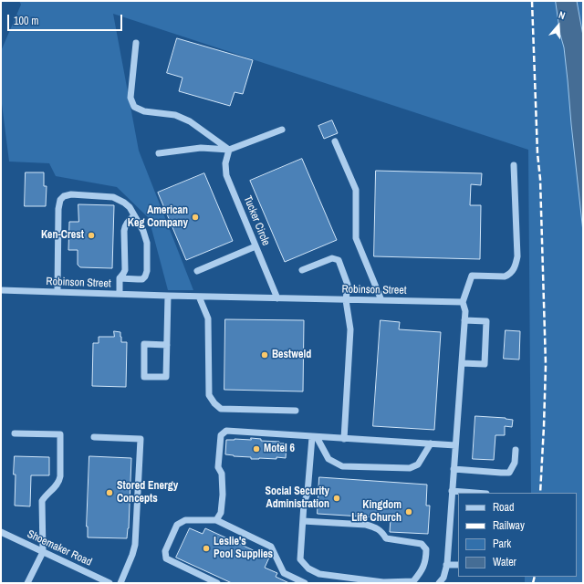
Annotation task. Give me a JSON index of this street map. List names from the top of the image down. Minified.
{"streets":{"street":["Tucker Circle","Robinson Street","Shoemaker Road"]},"crossings":[["Tucker Circle","Robinson Street"]],"places":["American Keg Company","Ken-Crest","Bestweld","Motel 6","Stored Energy Concepts","Social Security Administration","Kingdom Life Church","Leslie's Pool Supplies"],"legend":["Road","Railway","Park","Water"],"scale_bar":"100 m","north":"top"}
